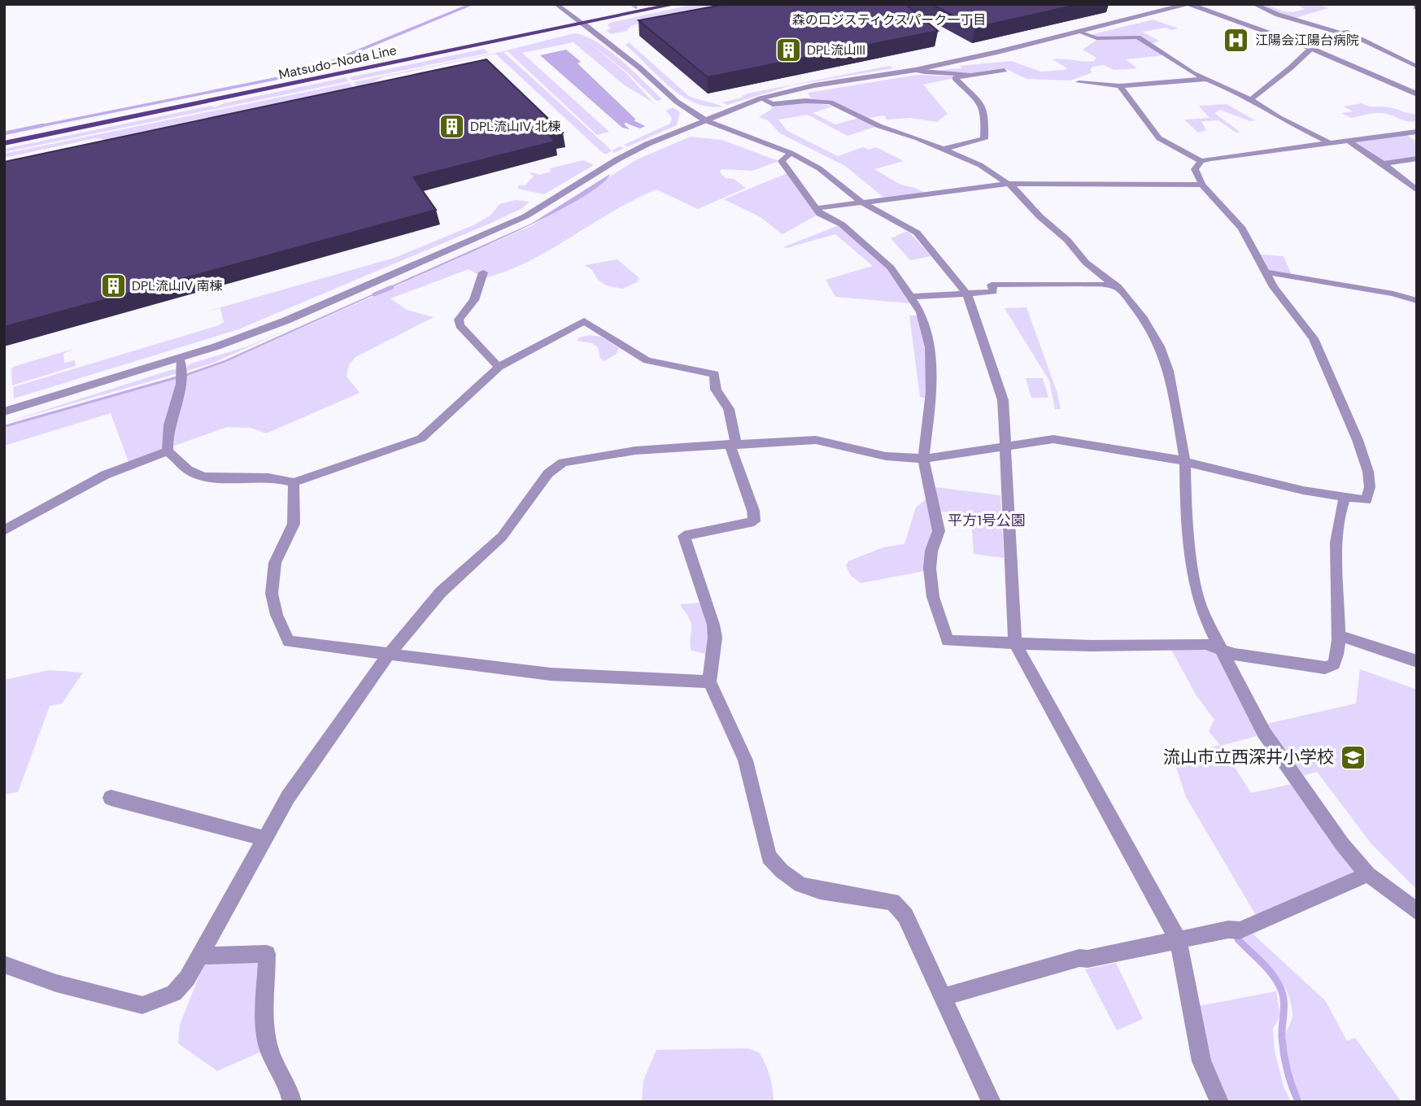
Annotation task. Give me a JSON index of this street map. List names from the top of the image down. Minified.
{"streets":{"main road":["Matsudo-Noda Line"]},"districts":["森のロジスティクスパーク一丁目"],"parks":["平方1号公園"],"places":{"hospital":["江陽会江陽台病院"],"building":["DPL流山III","DPL流山IV 北棟","DPL流山IV 南棟"],"school or university":["流山市立西深井小学校"]}}
